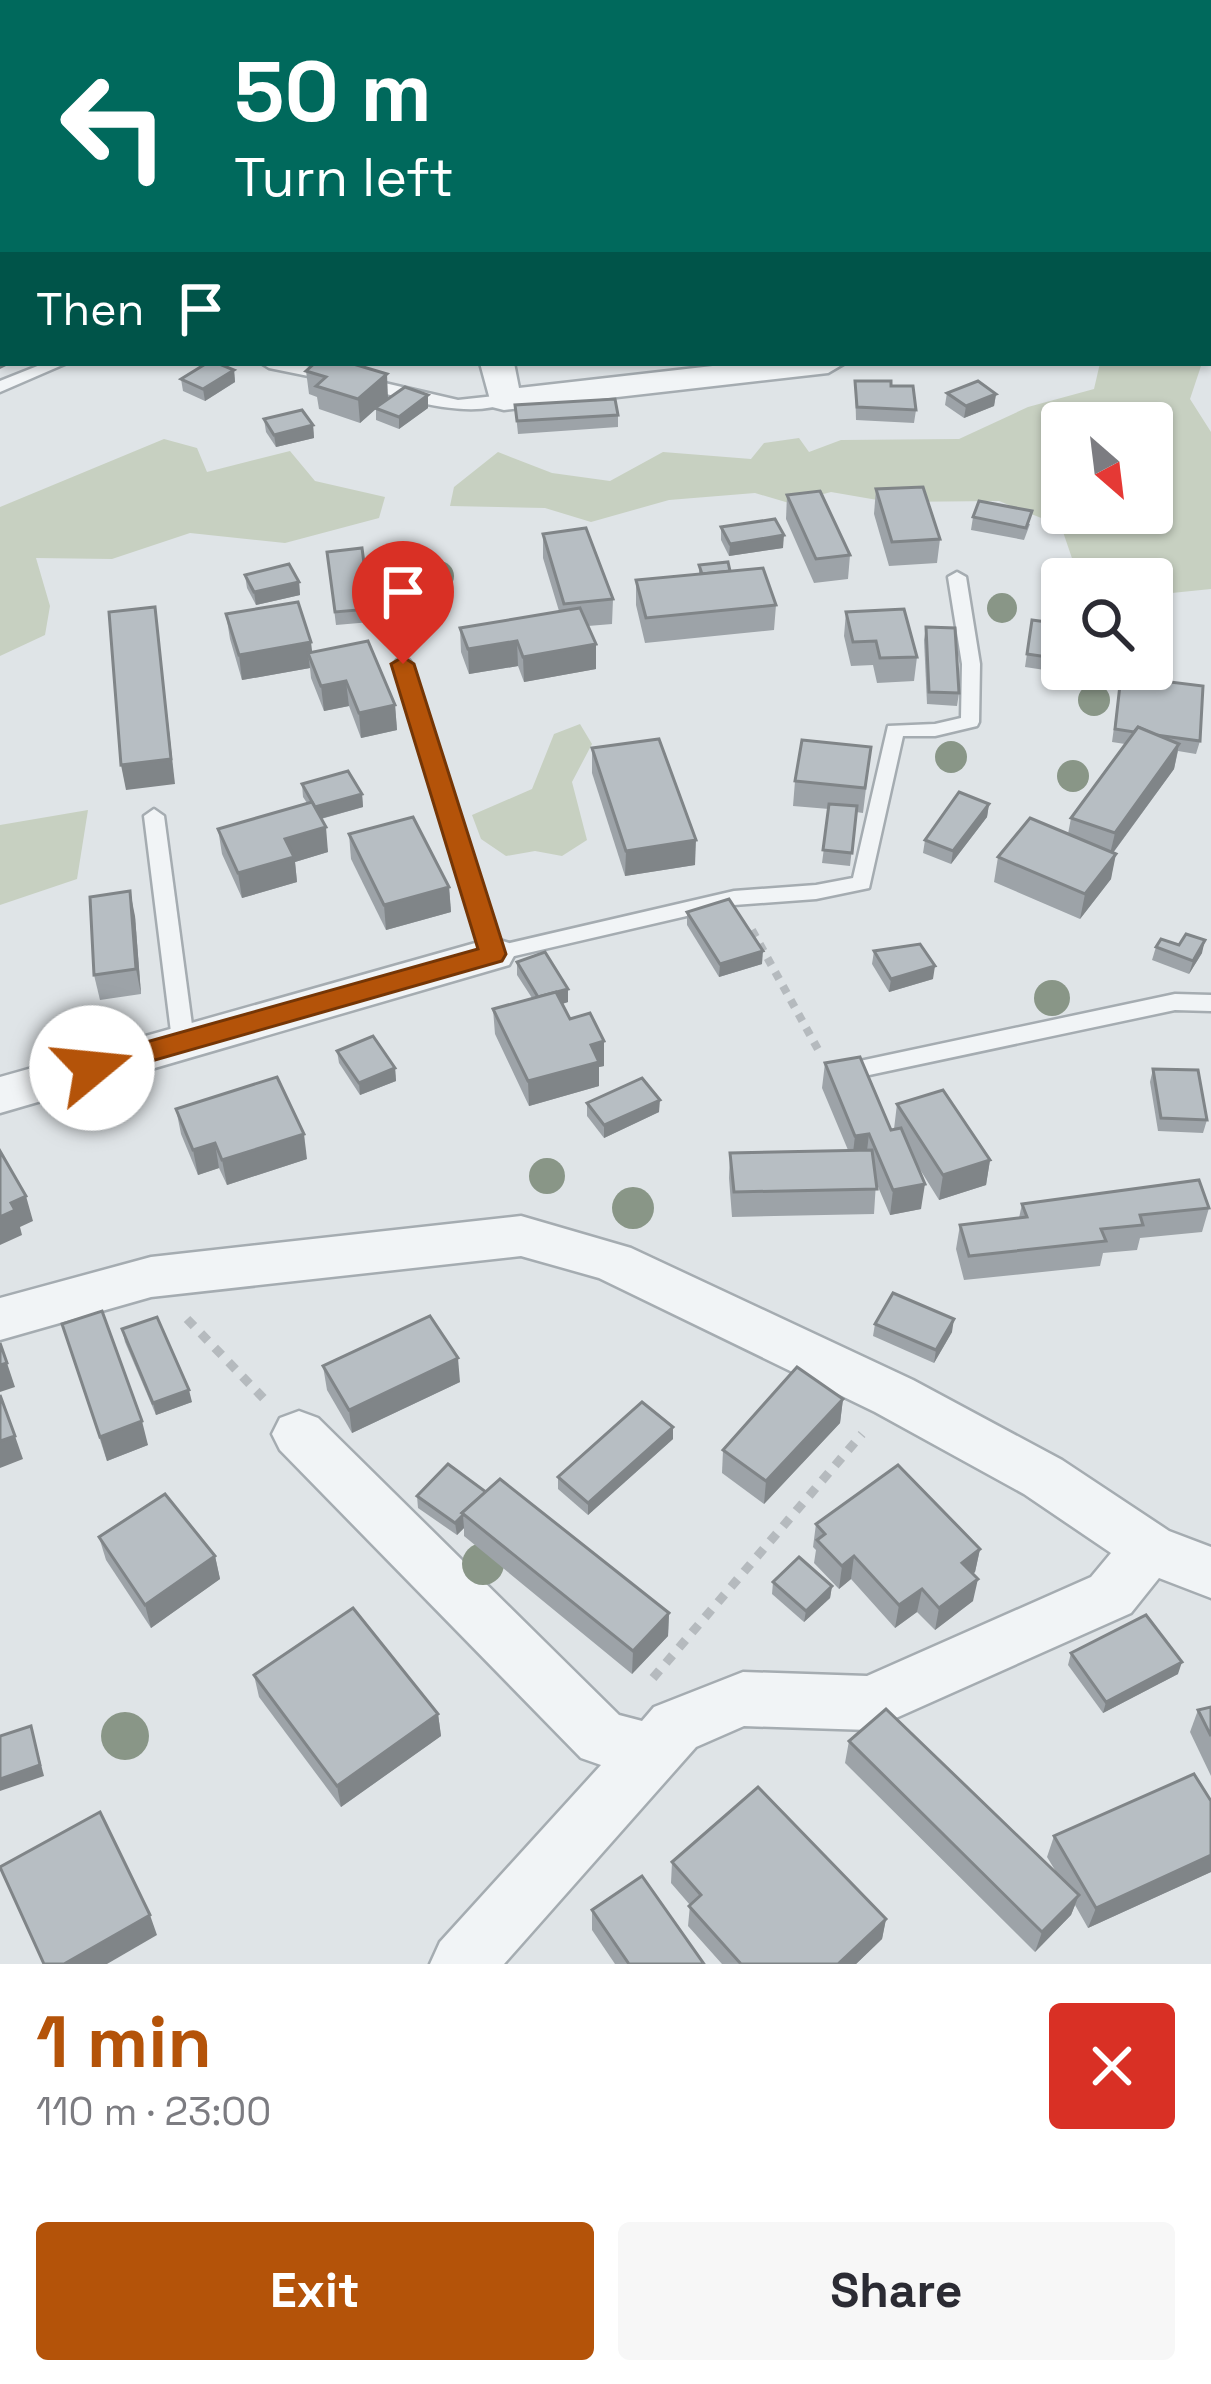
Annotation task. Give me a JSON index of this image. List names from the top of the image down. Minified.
{"north":"bottom right","page":{"turn":["50 m","Turn left"],"then":"Then","heading":["1 min","110 m · 23:00"],"buttons":["Exit","Share"]}}
